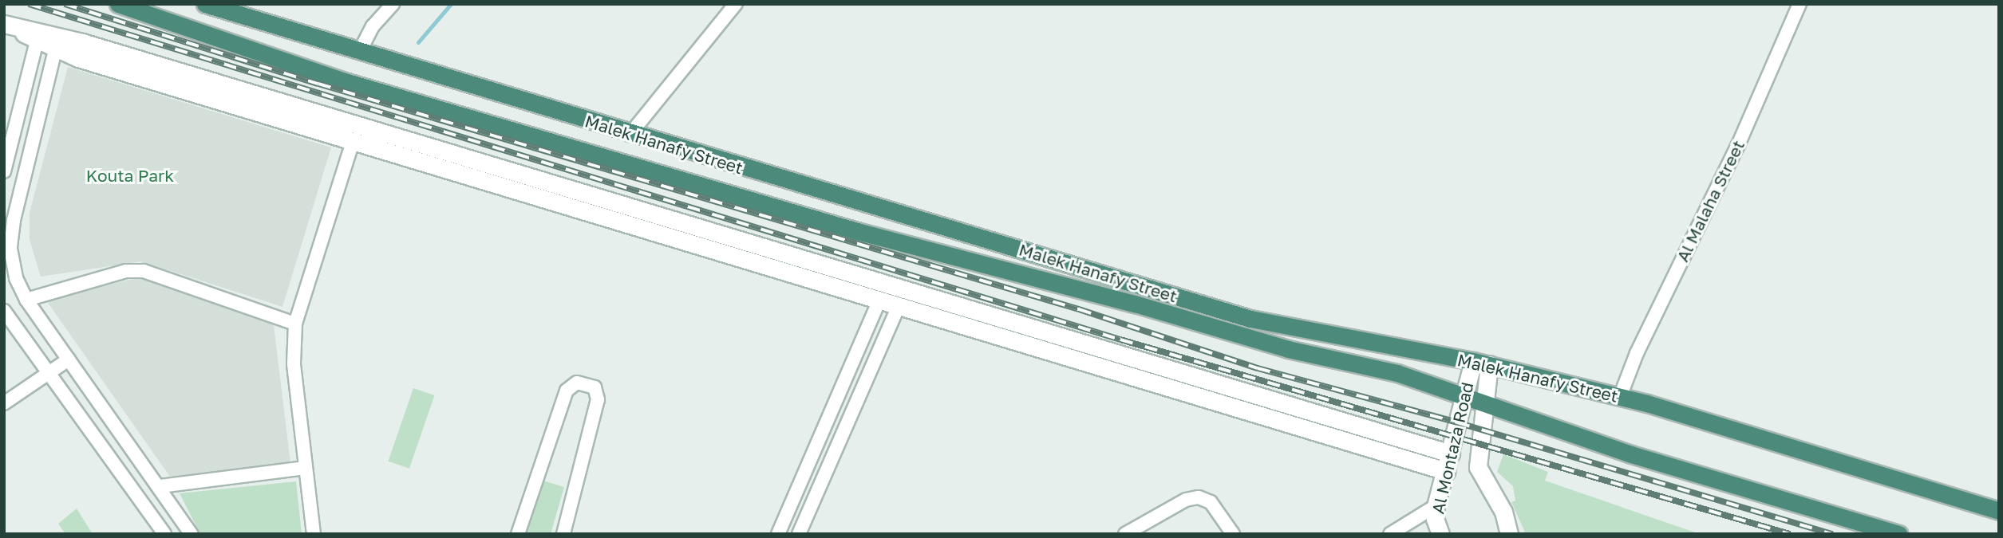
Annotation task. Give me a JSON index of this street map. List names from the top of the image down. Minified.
{"streets":{"highway":["Malek Hanafy Street"],"street":["Al Malaha Street","Al Montaza Road"]},"crossings":[["Malek Hanafy Street","Al Malaha Street"],["Malek Hanafy Street","Al Montaza Road"]],"parks":["Kouta Park"]}
